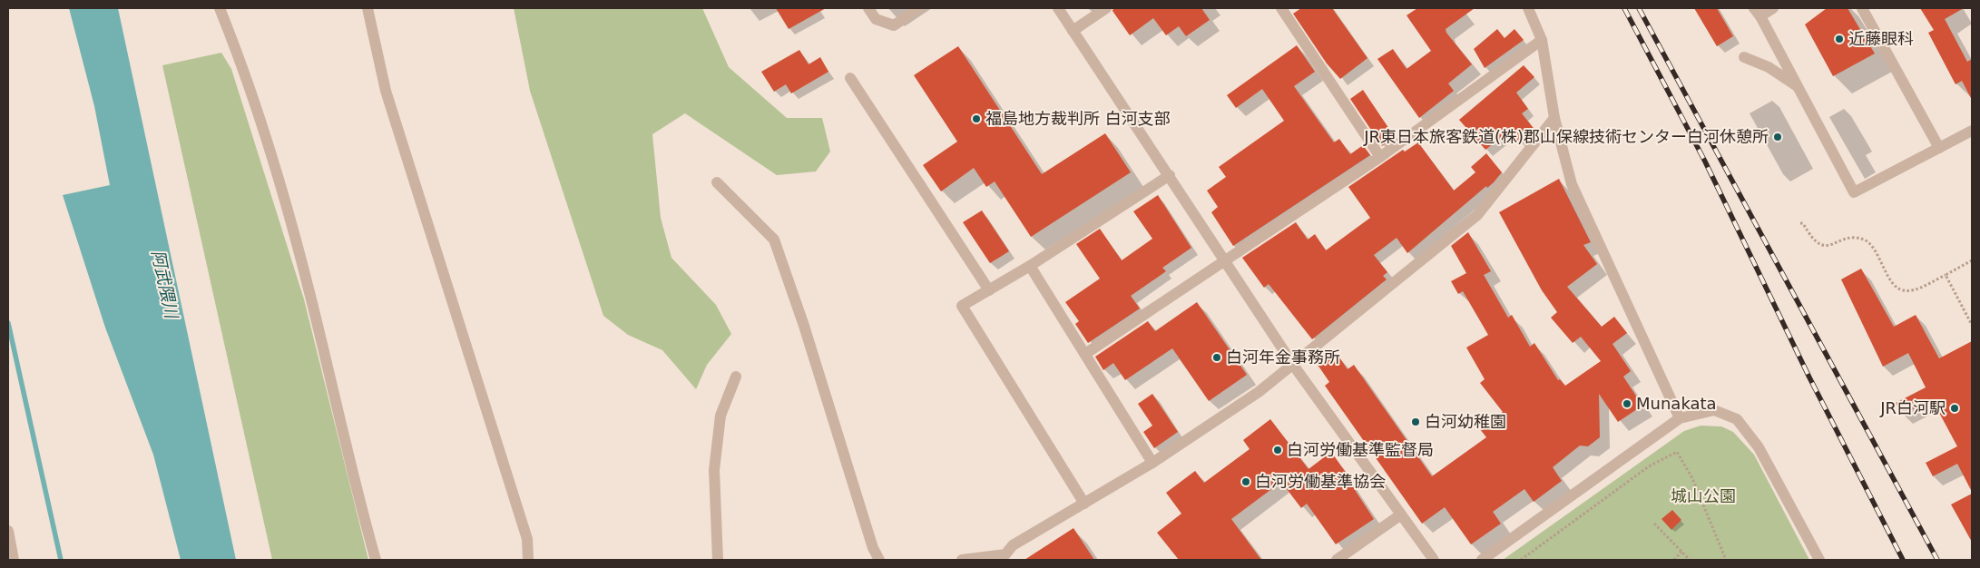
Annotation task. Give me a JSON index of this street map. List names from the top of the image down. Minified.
{"water":["阿武隈川"],"parks":["城山公園"],"places":["近藤眼科","福島地方裁判所 白河支部","JR東日本旅客鉄道(株)郡山保線技術センター白河休憩所","白河年金事務所","Munakata","JR白河駅","白河幼稚園","白河労働基準監督局","白河労働基準協会"]}
